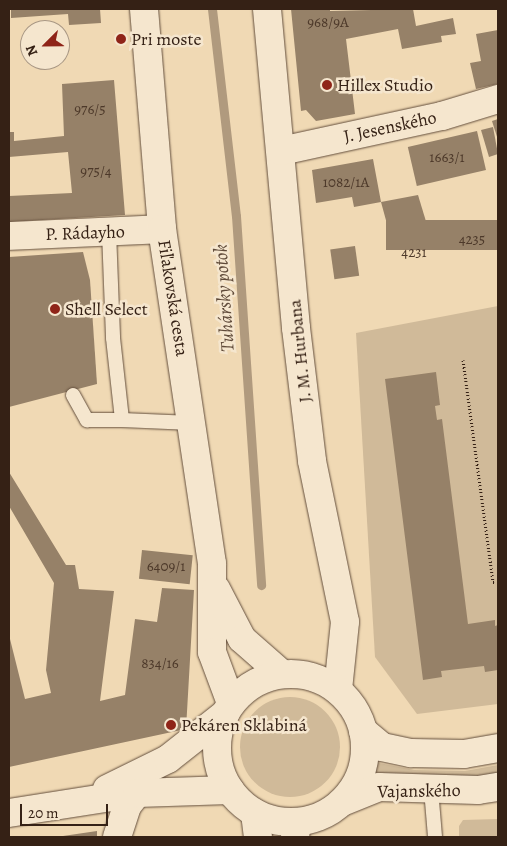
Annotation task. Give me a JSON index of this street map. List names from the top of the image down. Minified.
{"streets":{"street":["J. Jesenského","P. Rádayho","Fiľakovská cesta","J. M. Hurbana","Vajanského"]},"crossings":[["J. Jesenského","J. M. Hurbana"],["P. Rádayho","Fiľakovská cesta"],["Fiľakovská cesta","J. M. Hurbana"],["Fiľakovská cesta","Vajanského"],["J. M. Hurbana","Vajanského"]],"water":["Tuhársky potok"],"places":["Pri moste","Hillex Studio","Shell Select","Pekáren Sklabiná"],"house_numbers":["968/9A","976/5","1663/1","975/4","1082/1A","4235","4231","6409/1","834/16"],"scale_bar":"20 m","north":"bottom left"}
